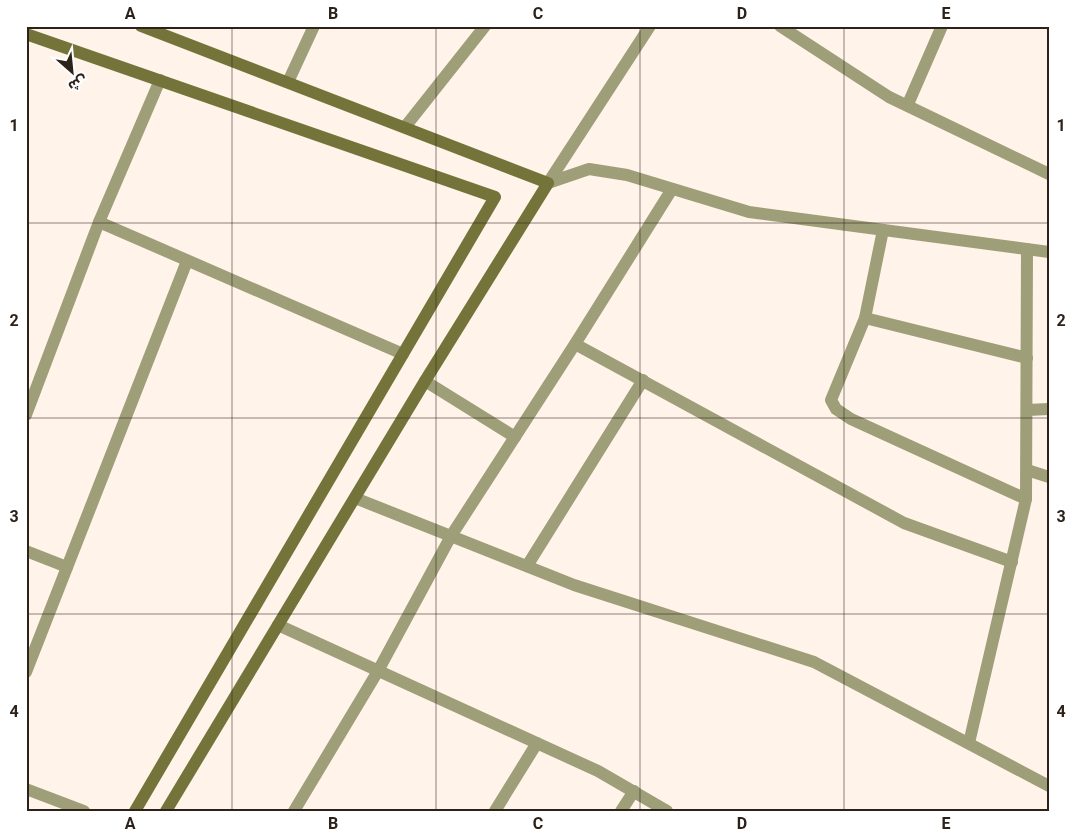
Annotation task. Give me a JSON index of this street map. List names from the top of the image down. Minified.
{"north":"bottom right","grid":{"columns":["A","B","C","D","E"],"rows":["1","2","3","4"]}}
